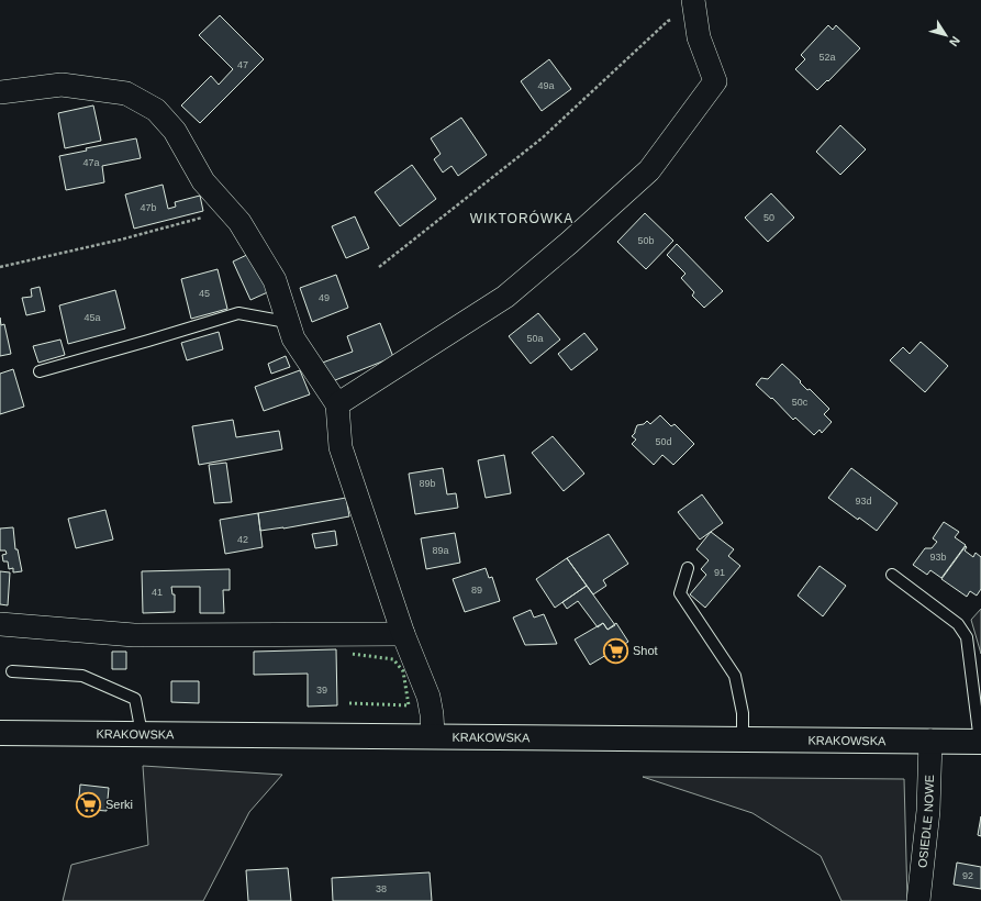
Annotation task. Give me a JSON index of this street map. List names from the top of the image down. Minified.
{"streets":{"main road":["KRAKOWSKA"],"street":["OSIEDLE NOWE"]},"crossings":[["KRAKOWSKA","OSIEDLE NOWE"]],"districts":["WIKTORÓWKA"],"places":{"supermarket":["Shot","Serki"]},"house_numbers":["52a","47","49a","47a","47b","50","50b","45","49","45a","50a","50c","50d","89b","93d","42","89a","93b","91","89","41","39","92","38"],"north":"bottom right"}
